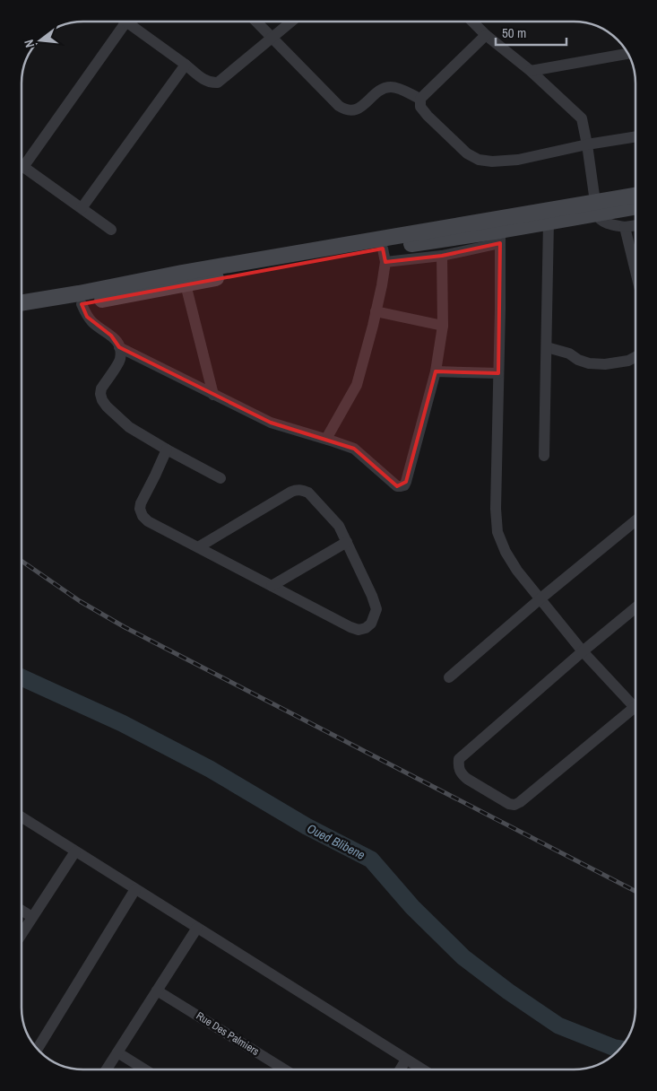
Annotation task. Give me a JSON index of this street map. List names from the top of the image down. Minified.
{"streets":{"street":["Rue Des Palmiers"]},"water":["Oued Blibene"],"scale_bar":"50 m","north":"left"}
